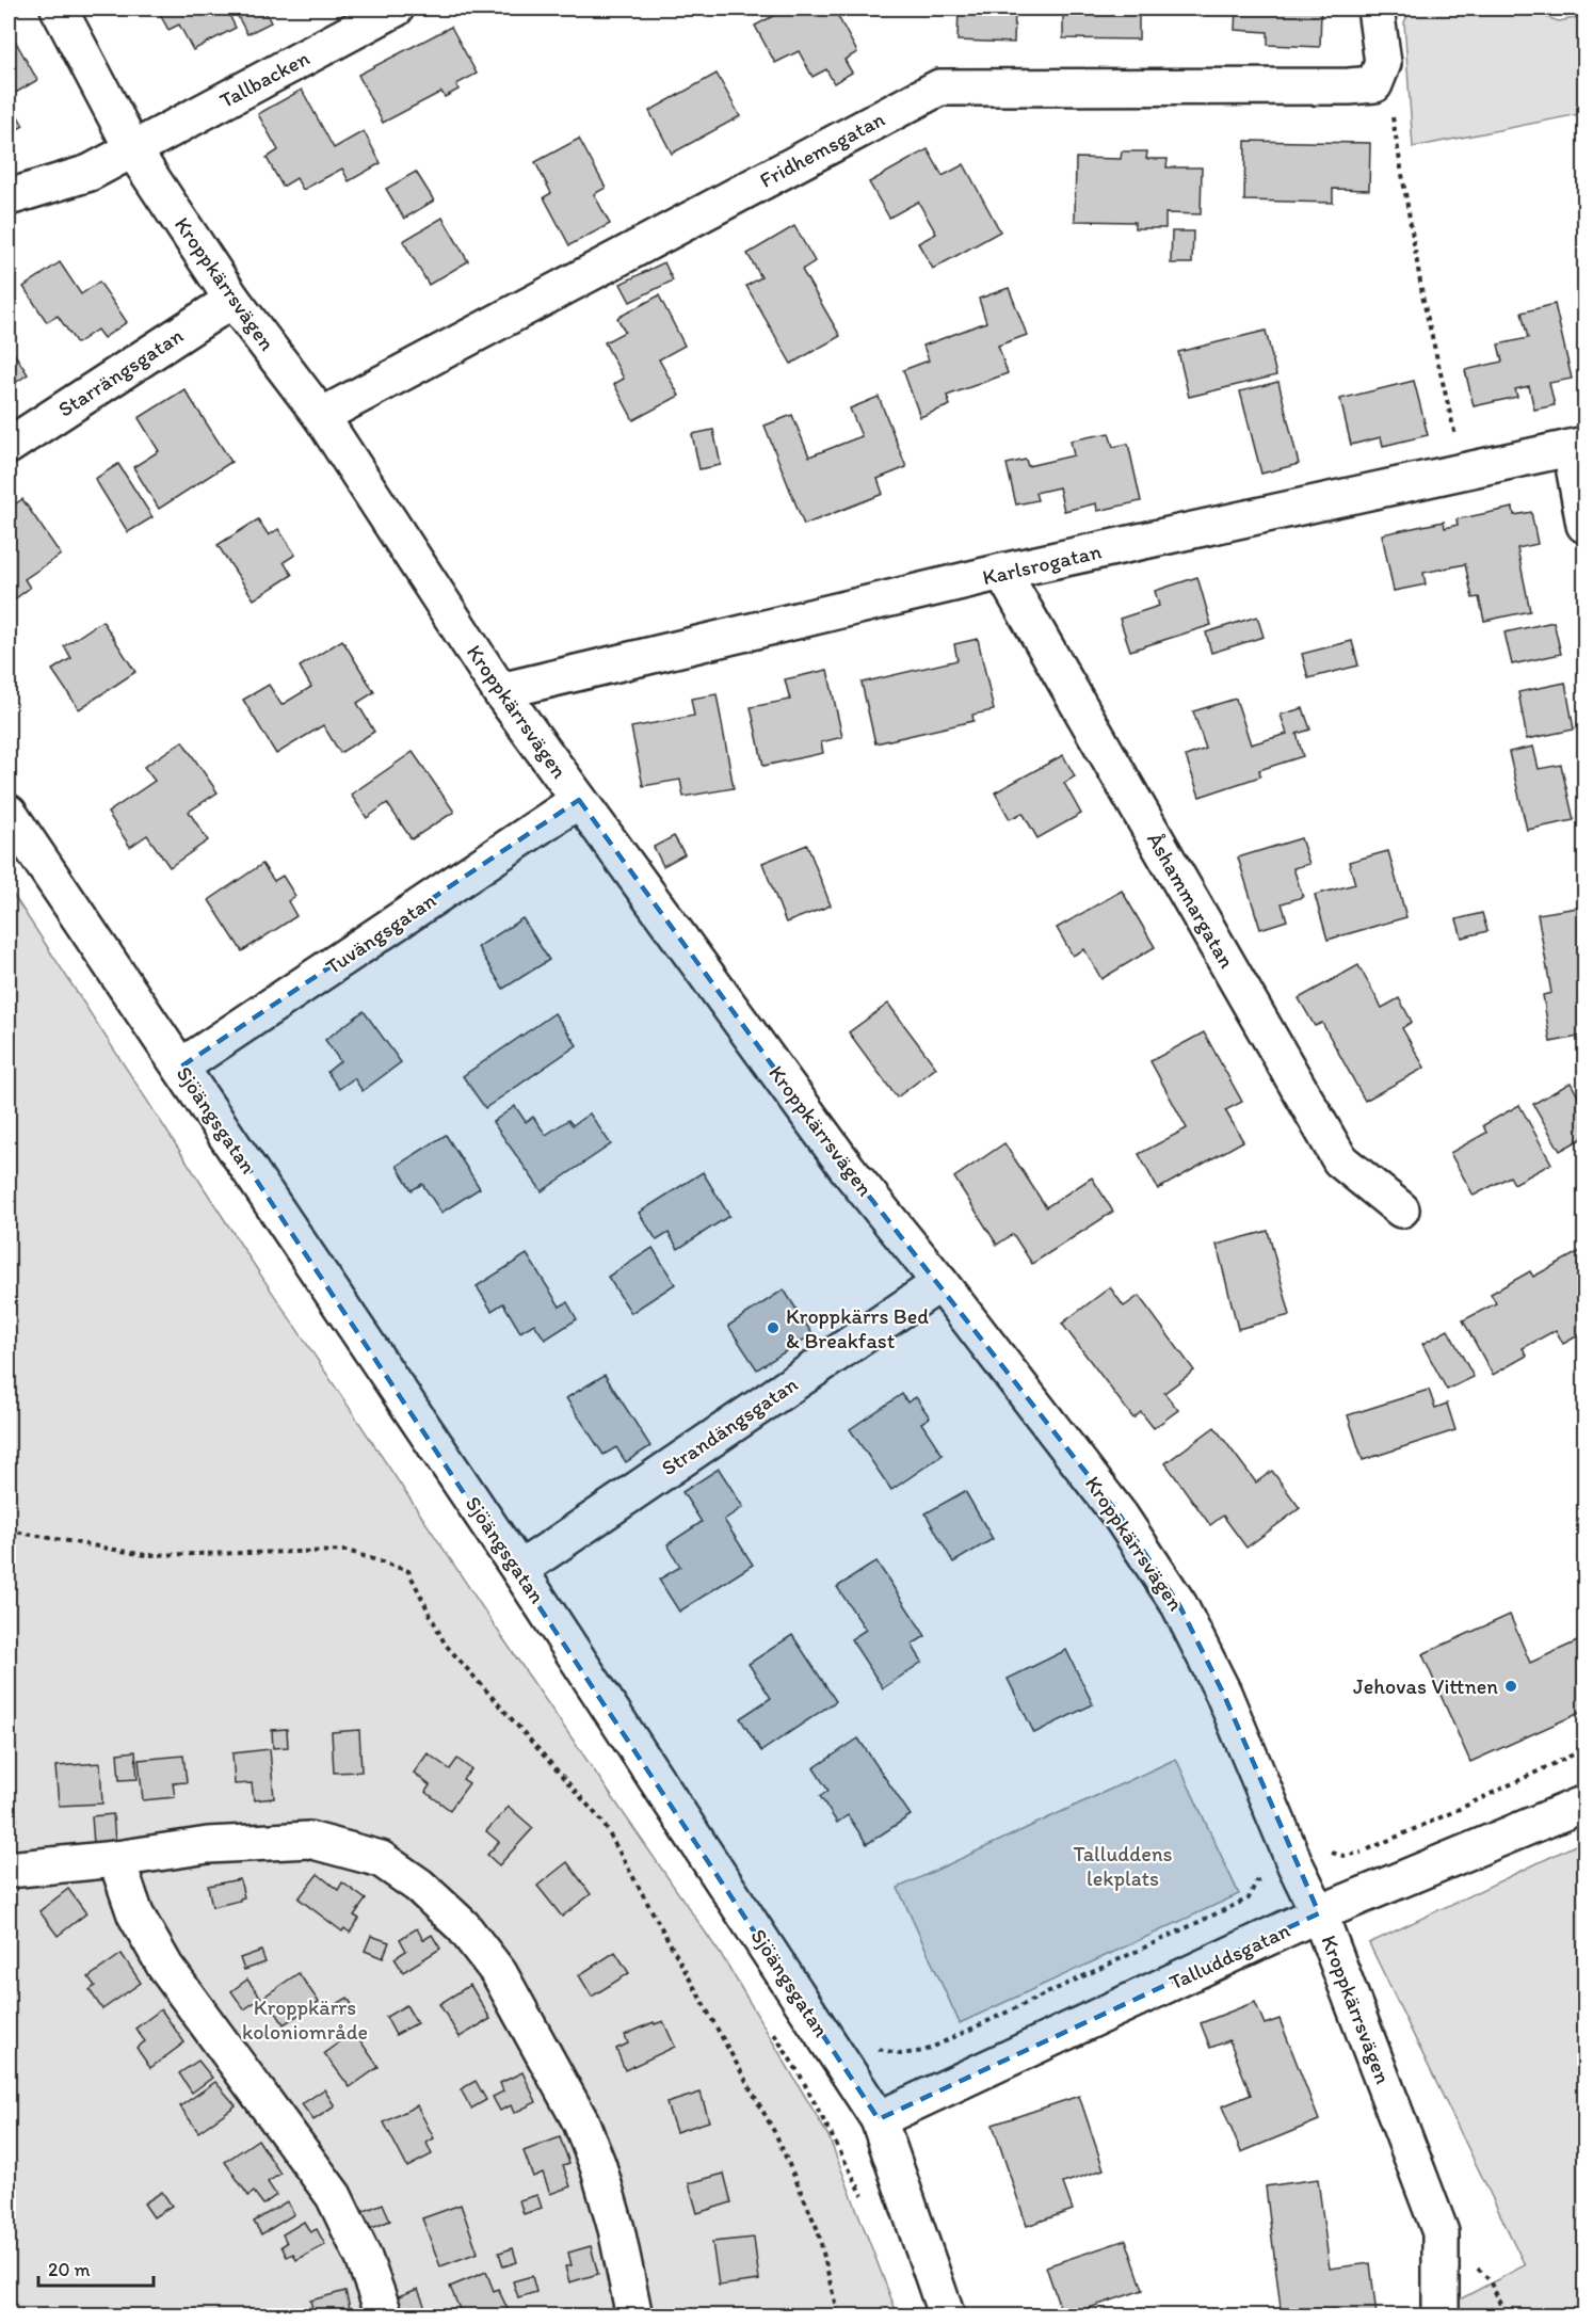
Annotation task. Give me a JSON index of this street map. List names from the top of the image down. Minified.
{"streets":{"street":["Tallbacken","Fridhemsgatan","Kroppkärrsvägen","Starrängsgatan","Karlsrogatan","Åshammargatan","Tuvängsgatan","Sjöängsgatan","Strandängsgatan","Talluddsgatan"]},"crossings":[["Tallbacken","Kroppkärrsvägen"],["Fridhemsgatan","Kroppkärrsvägen"],["Kroppkärrsvägen","Starrängsgatan"],["Kroppkärrsvägen","Karlsrogatan"],["Kroppkärrsvägen","Tuvängsgatan"],["Kroppkärrsvägen","Strandängsgatan"],["Kroppkärrsvägen","Talluddsgatan"],["Karlsrogatan","Åshammargatan"],["Tuvängsgatan","Sjöängsgatan"],["Sjöängsgatan","Strandängsgatan"],["Sjöängsgatan","Talluddsgatan"]],"parks":["Talluddens lekplats","Kroppkärrs koloniområde"],"places":["Kroppkärrs Bed & Breakfast","Jehovas Vittnen"],"scale_bar":"20 m"}
